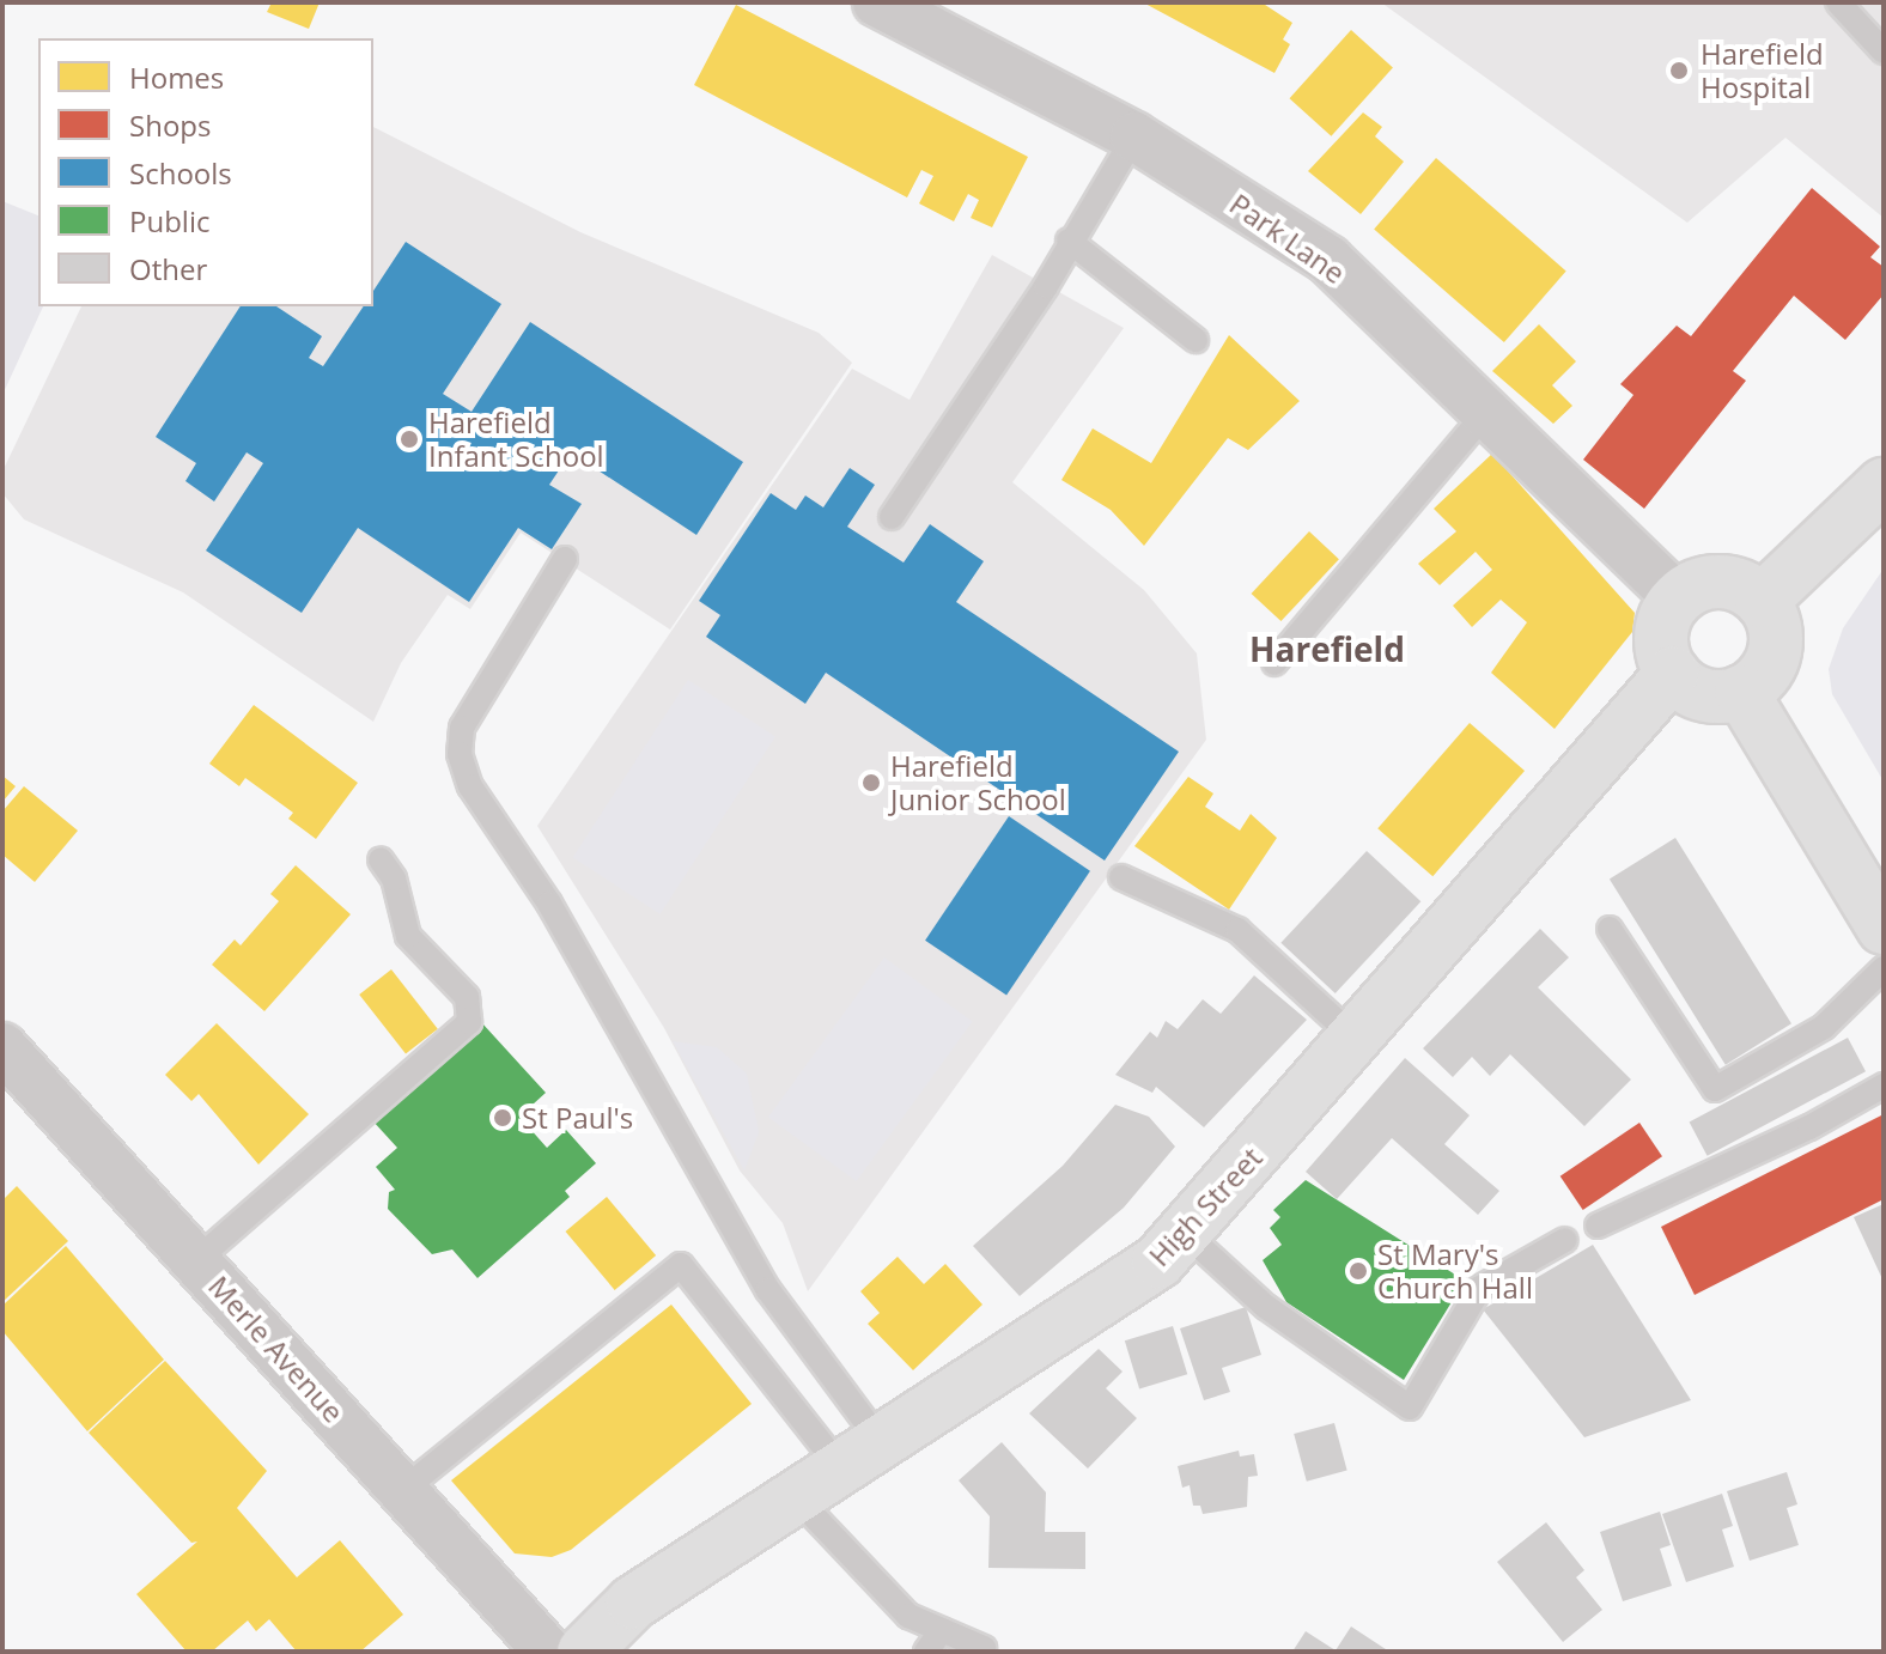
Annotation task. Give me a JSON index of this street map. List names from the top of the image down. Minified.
{"streets":{"street":["Park Lane","High Street","Merle Avenue"]},"crossings":[["Park Lane","High Street"]],"districts":["Harefield"],"places":["Harefield Hospital","Harefield Infant School","Harefield Junior School","St Paul's","St Mary's Church Hall"],"legend":["Homes","Shops","Schools","Public","Other"]}
